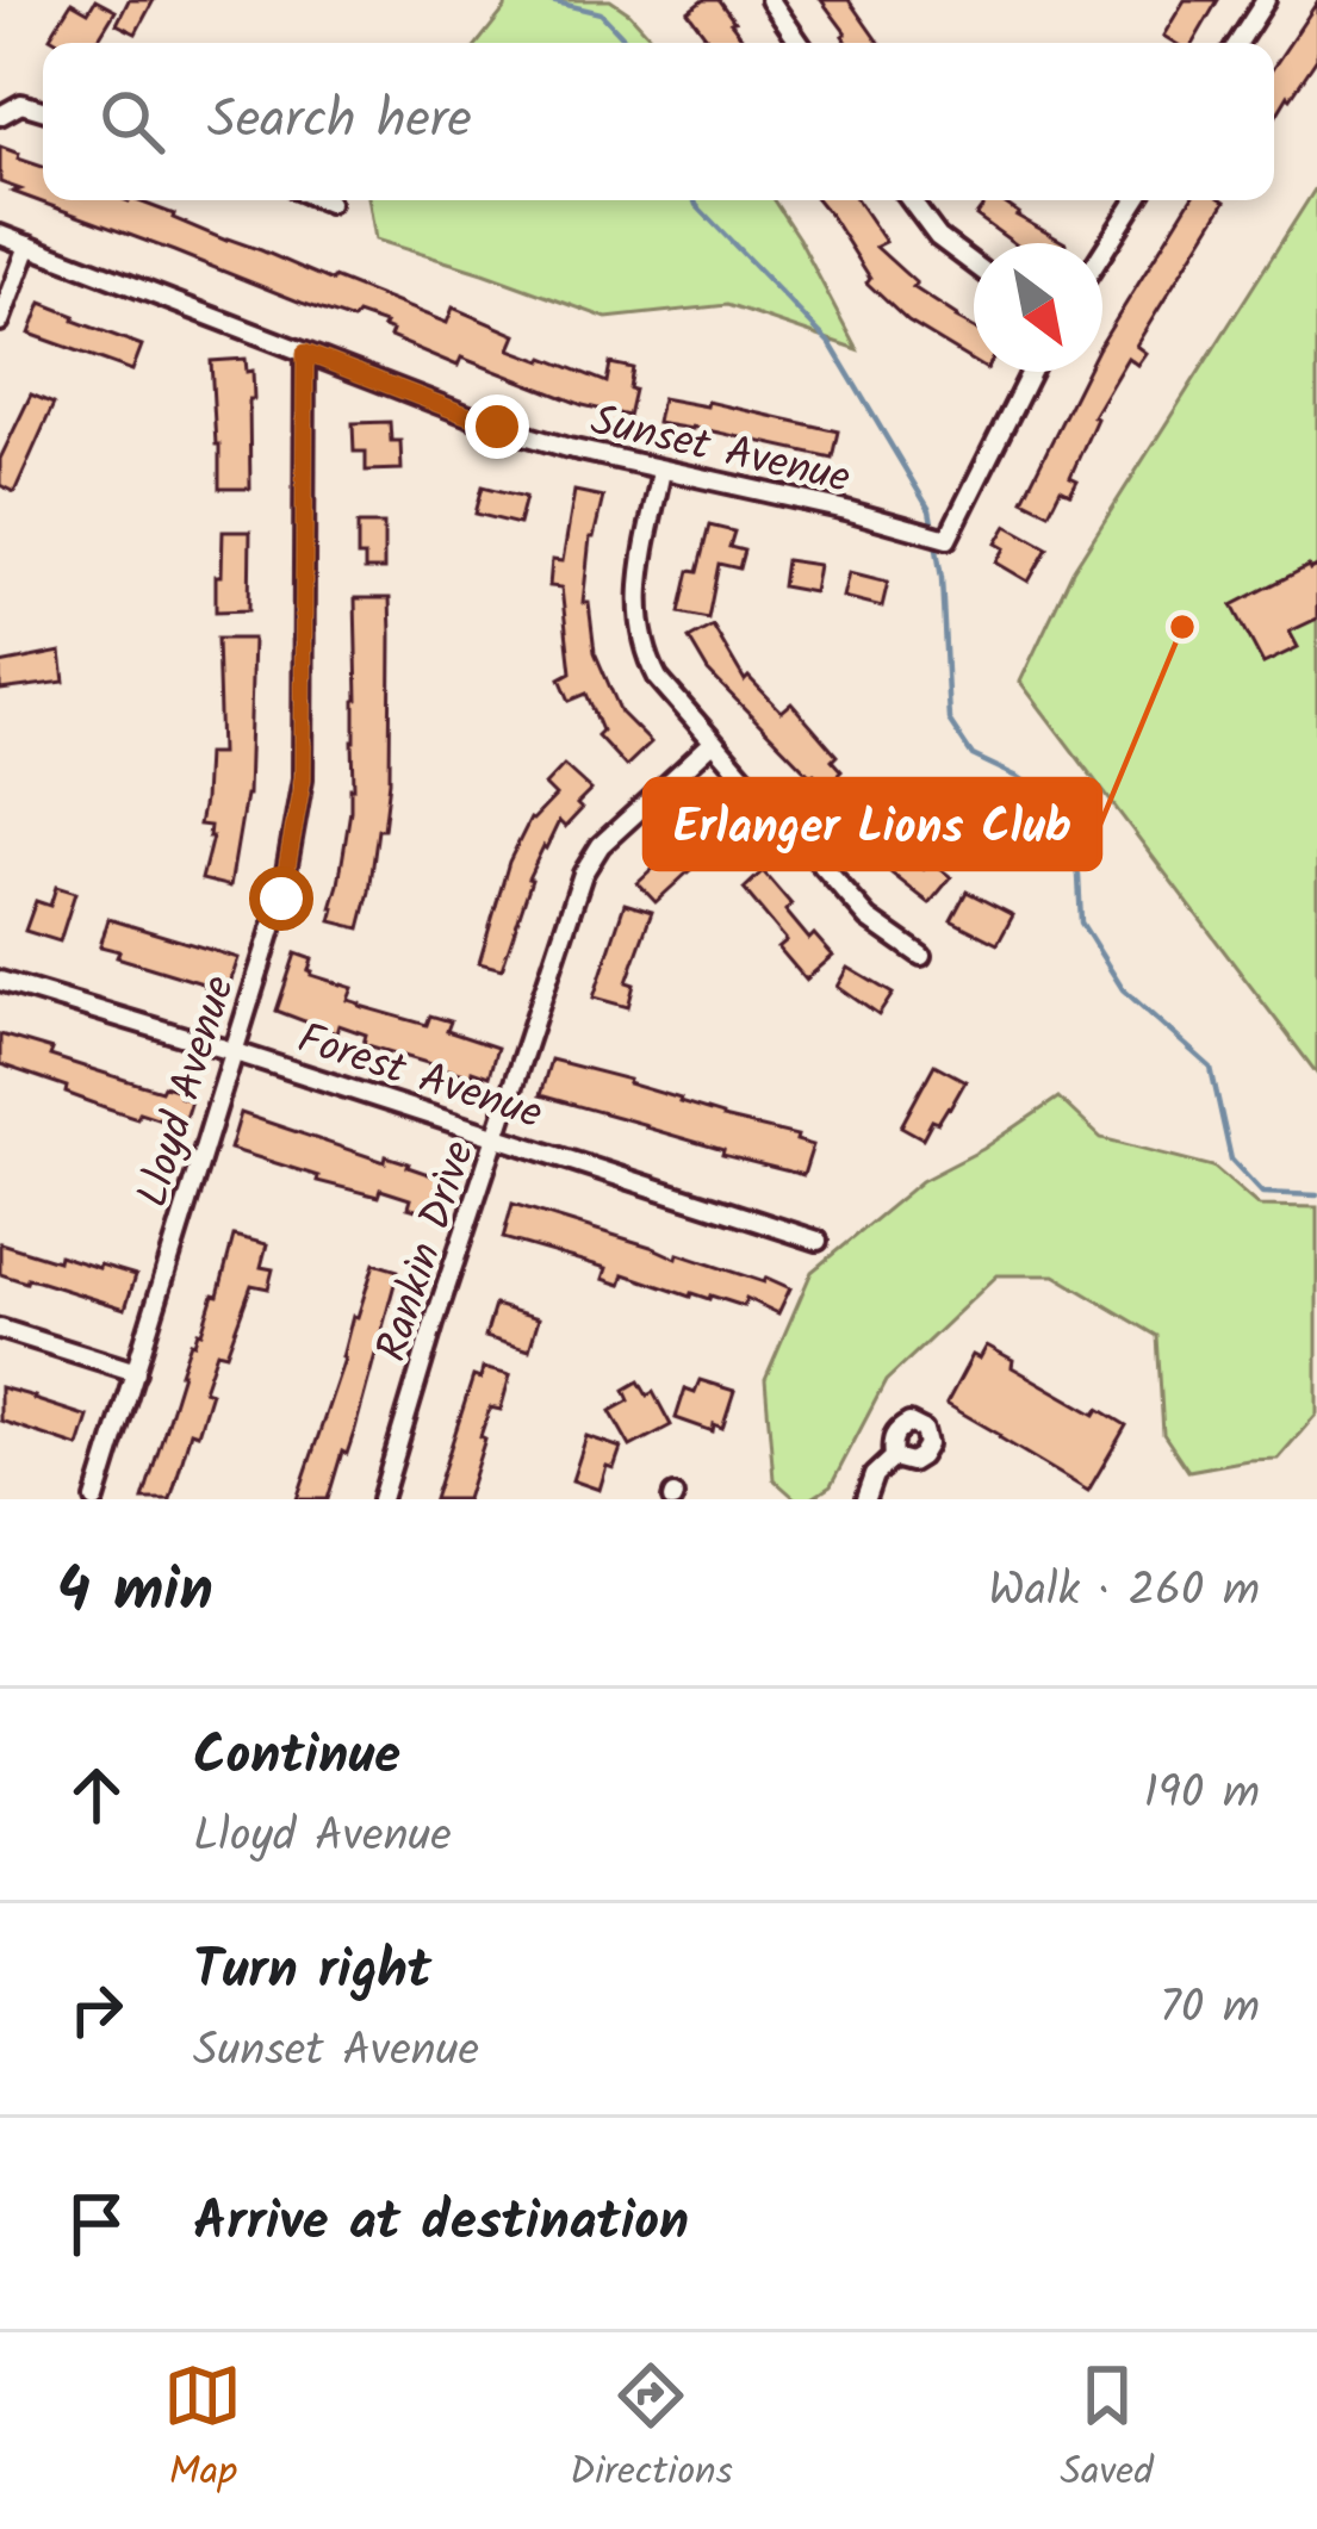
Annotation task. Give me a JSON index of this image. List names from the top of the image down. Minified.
{"streets":{"street":["Sunset Avenue","Forest Avenue","Lloyd Avenue","Rankin Drive"]},"crossings":[["Sunset Avenue","Lloyd Avenue"],["Forest Avenue","Lloyd Avenue"],["Forest Avenue","Rankin Drive"]],"places":["Erlanger Lions Club"],"north":"bottom right","page":{"search":"Search here","heading":["4 min","Walk · 260 m"],"list":[["Continue","Lloyd Avenue","190 m"],["Turn right","Sunset Avenue","70 m"],"Arrive at destination"],"nav":["Map","Directions","Saved"]}}
